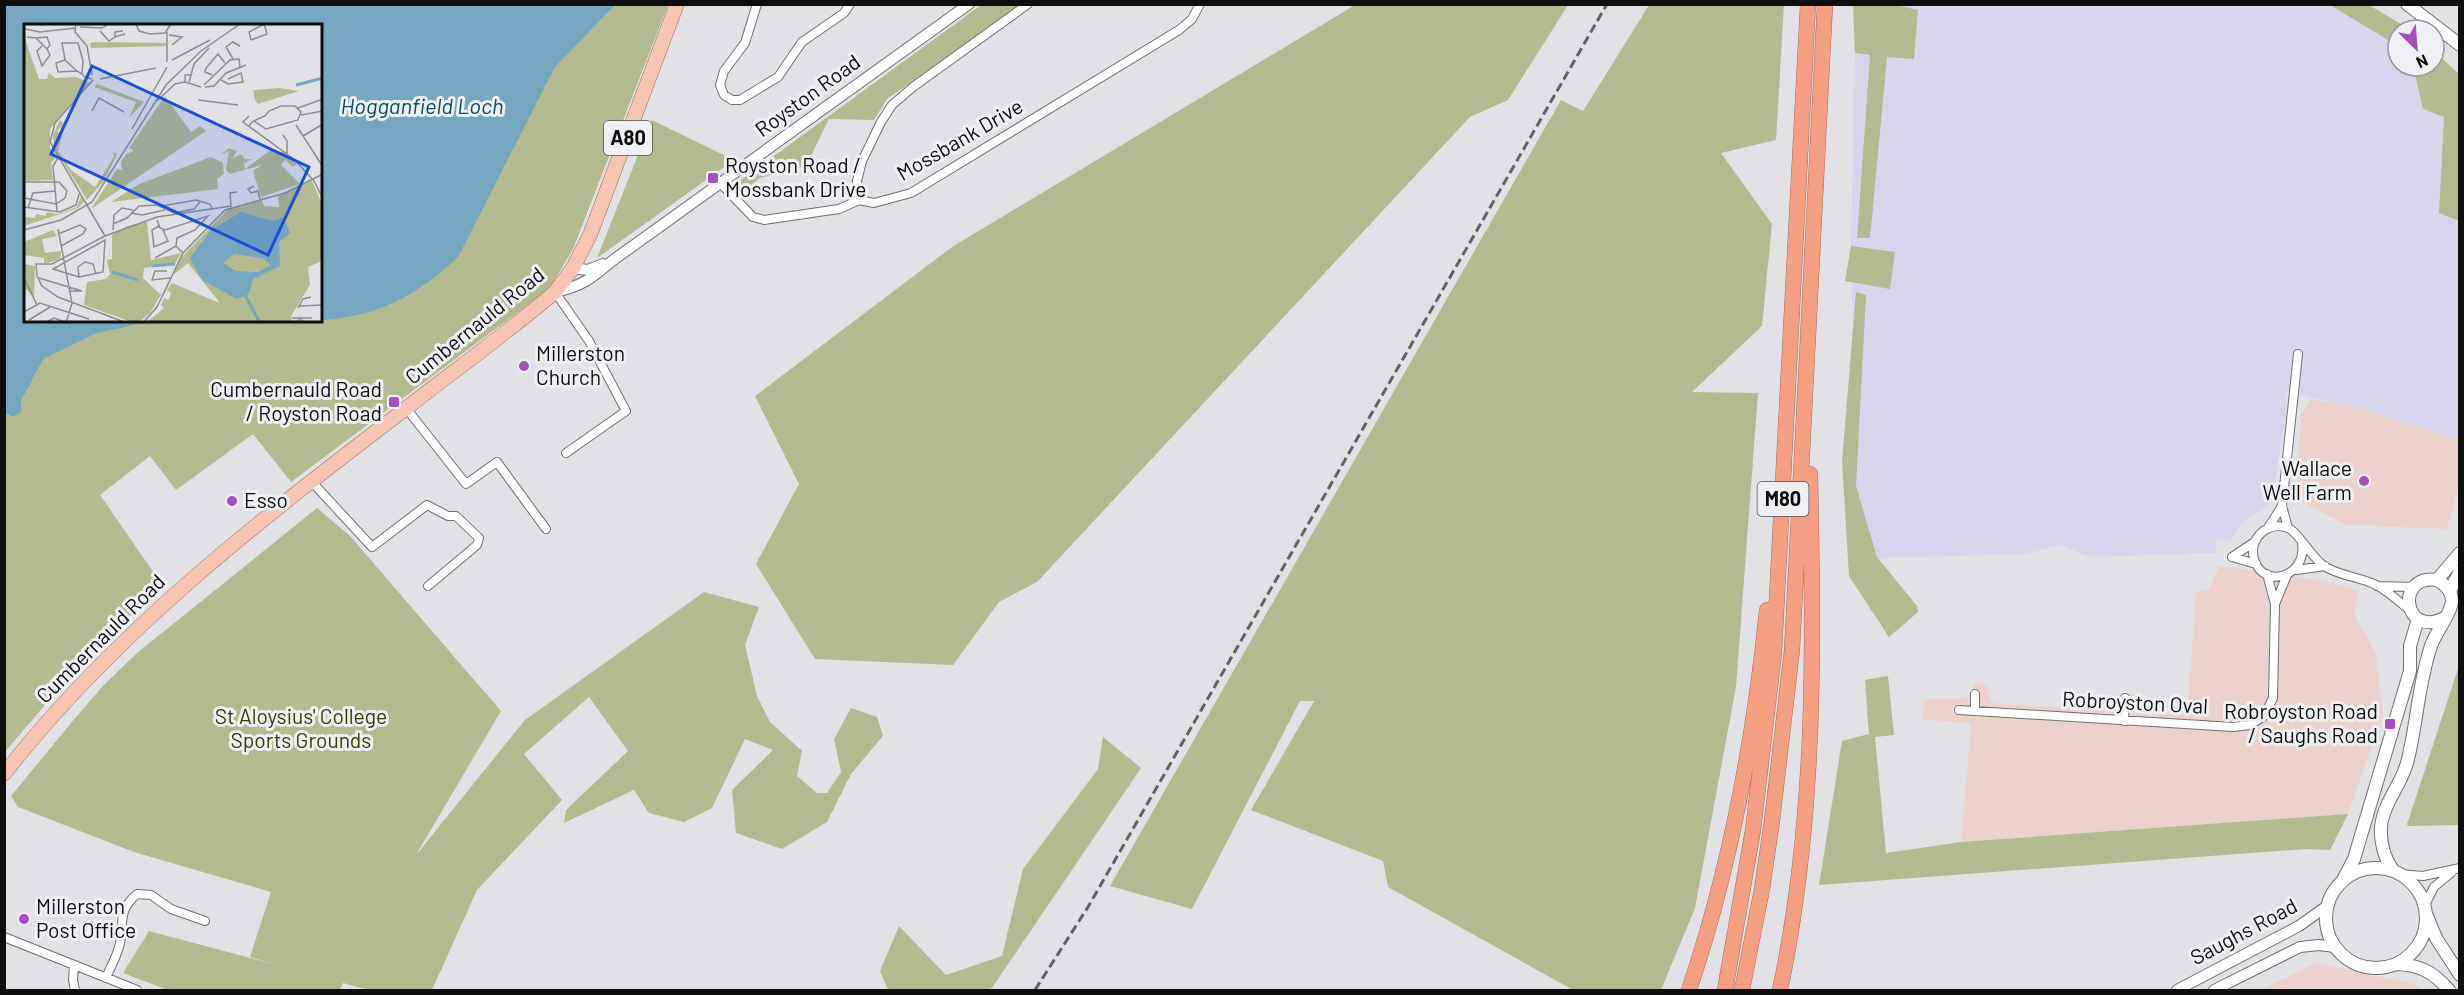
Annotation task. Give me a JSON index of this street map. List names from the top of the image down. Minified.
{"streets":{"highway":["M80"],"main road":["A80","Cumbernauld Road"],"street":["Royston Road","Mossbank Drive","Robroyston Oval","Saughs Road"]},"crossings":[["Royston Road","Mossbank Drive"],["Royston Road","Cumbernauld Road"]],"water":["Hogganfield Loch"],"parks":["St Aloysius' College Sports Grounds"],"places":{"transit":["Royston Road / Mossbank Drive","Cumbernauld Road / Royston Road","Robroyston Road / Saughs Road"],"other":["Millerston Church","Wallace Well Farm","Esso","Millerston Post Office"]},"north":"bottom right"}
